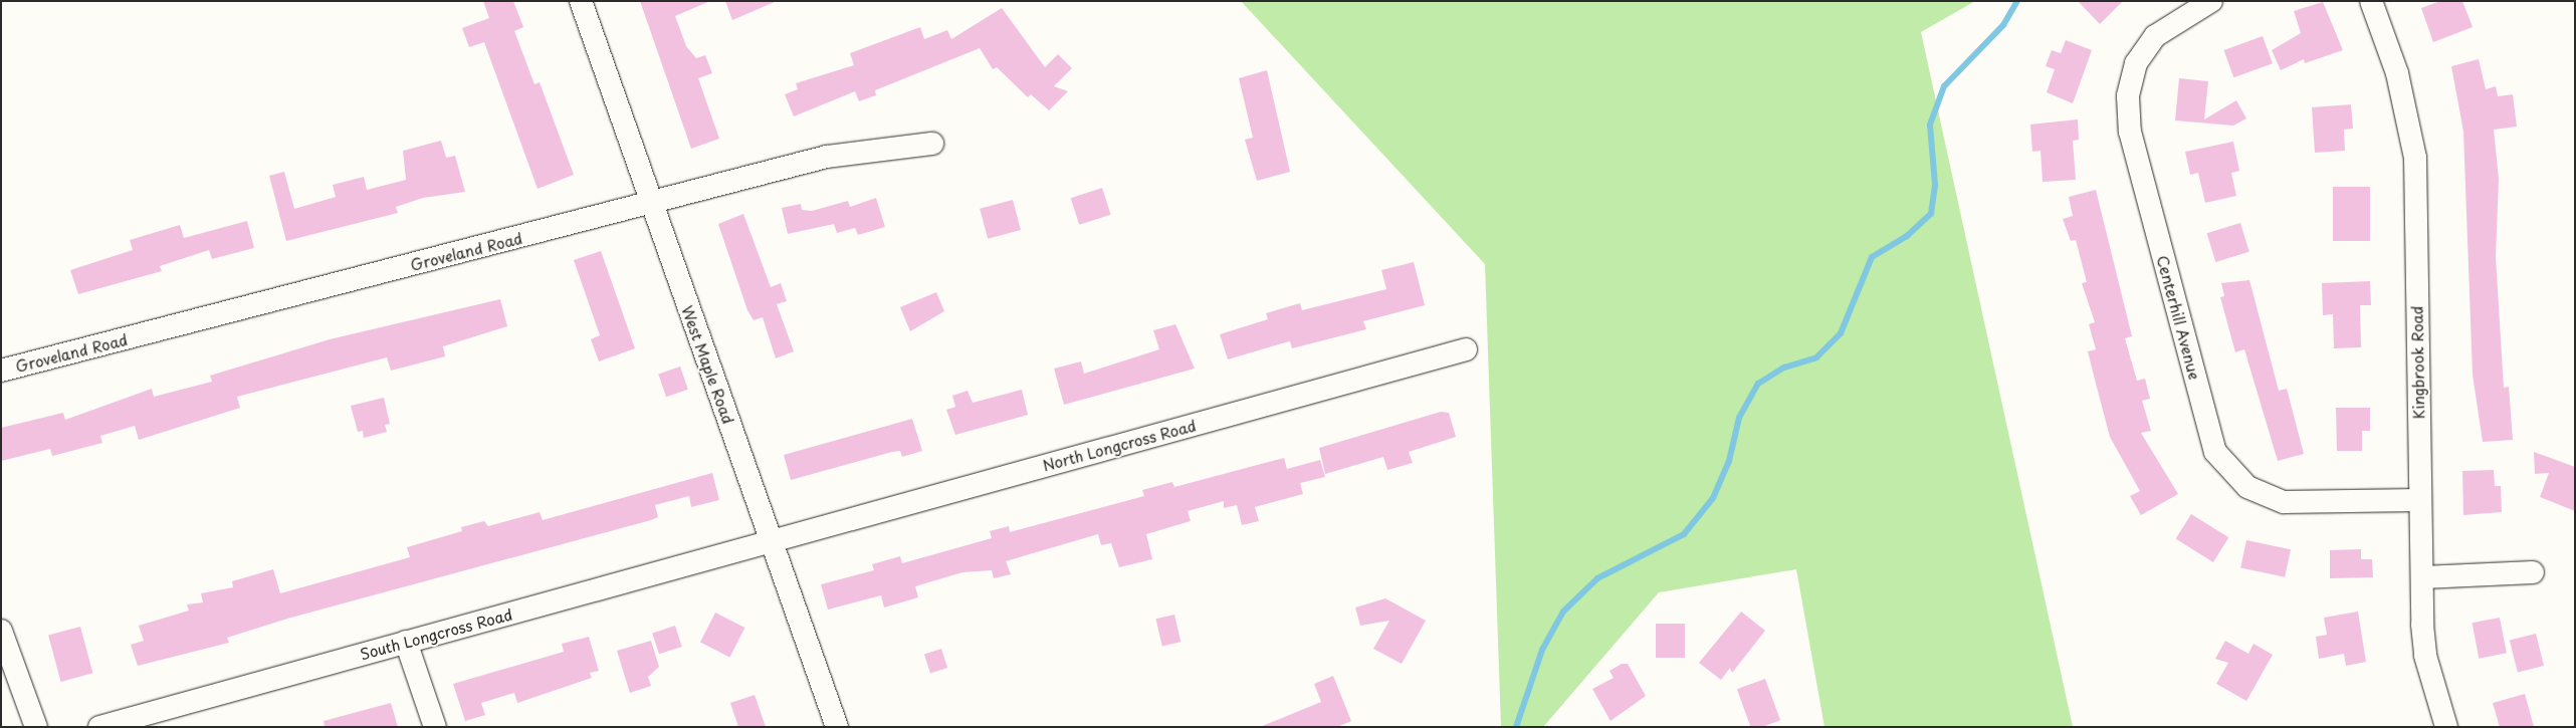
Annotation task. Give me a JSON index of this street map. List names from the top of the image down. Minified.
{"streets":{"street":["Groveland Road","Centerhill Avenue","Kingbrook Road","West Maple Road","North Longcross Road","South Longcross Road"]},"crossings":[["Groveland Road","West Maple Road"],["Centerhill Avenue","Kingbrook Road"],["West Maple Road","North Longcross Road"],["West Maple Road","South Longcross Road"],["North Longcross Road","South Longcross Road"]]}
